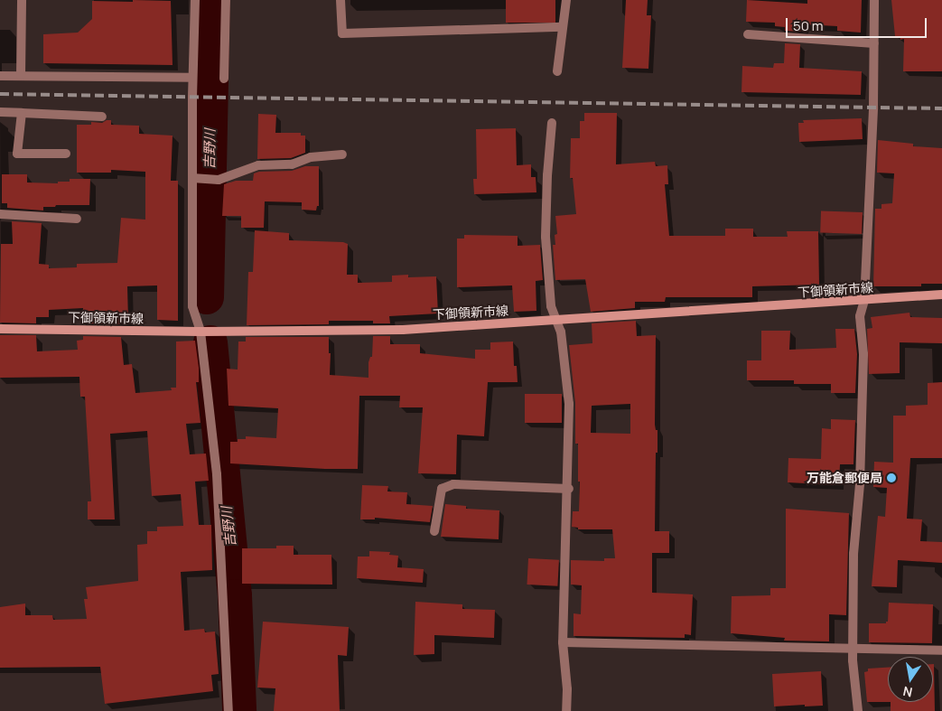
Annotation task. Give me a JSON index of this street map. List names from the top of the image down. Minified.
{"streets":{"main road":["下御領新市線"]},"water":["吉野川"],"places":["万能倉郵便局"],"scale_bar":"50 m","north":"bottom"}
